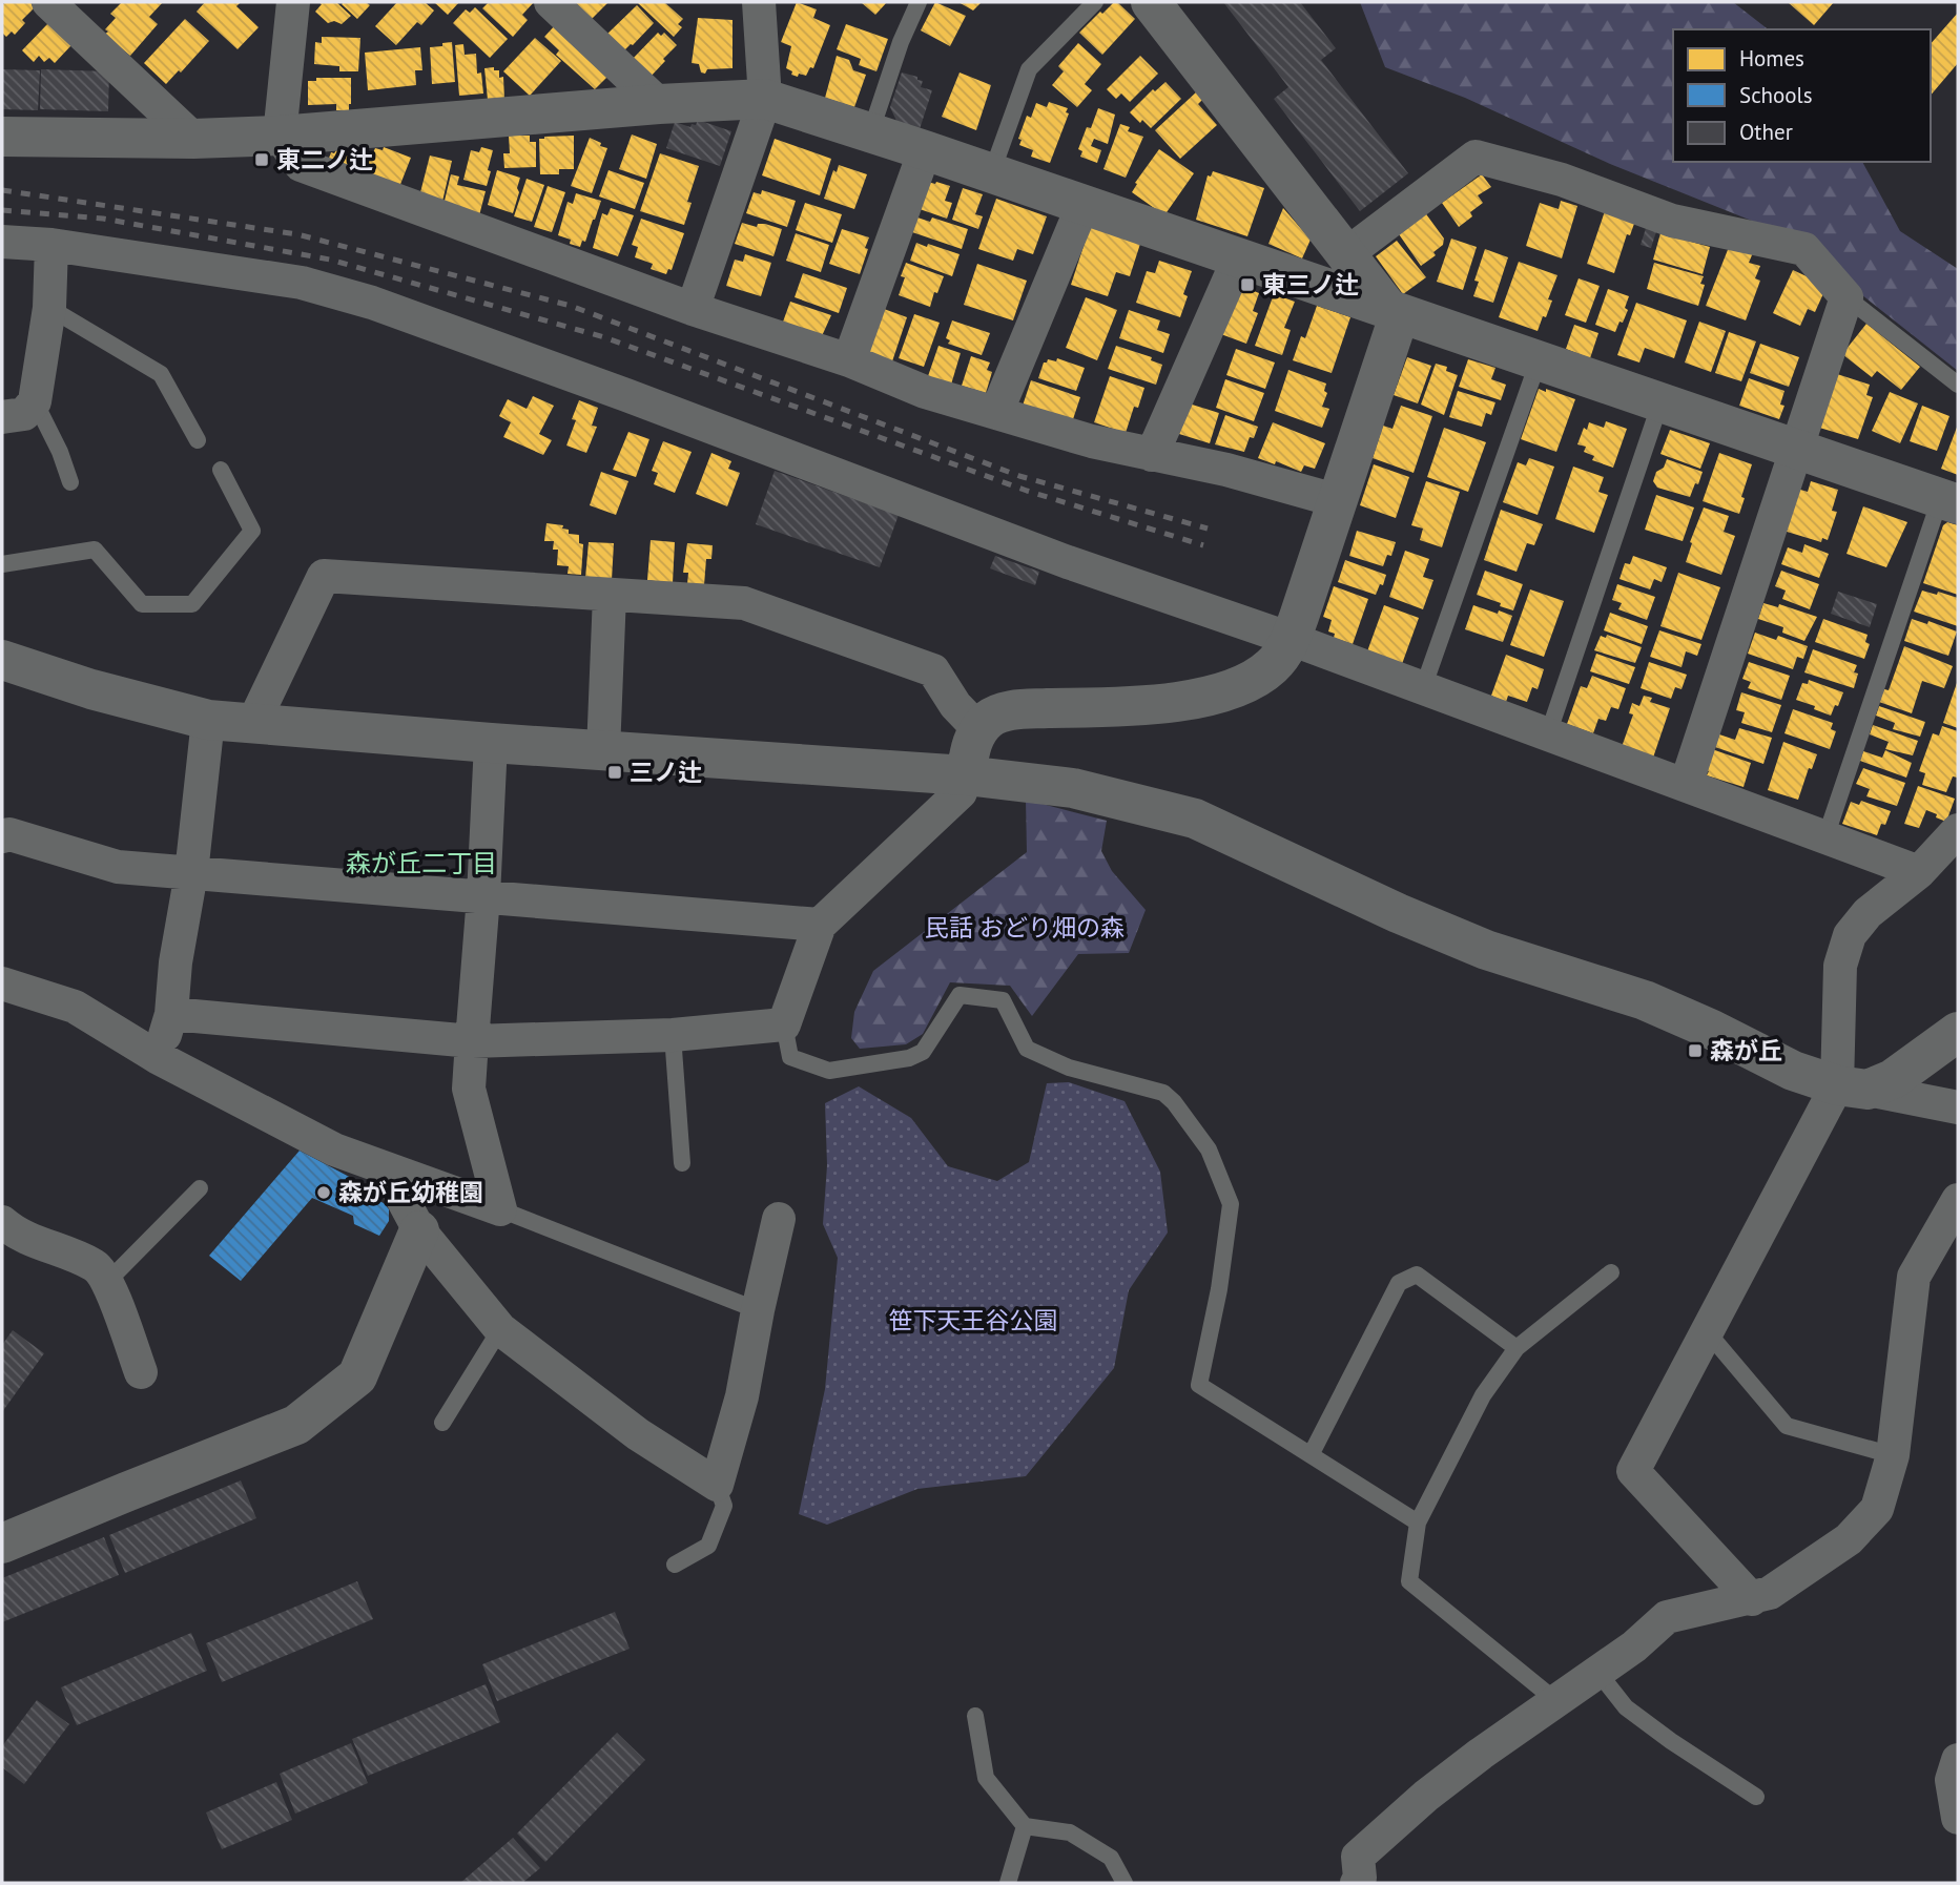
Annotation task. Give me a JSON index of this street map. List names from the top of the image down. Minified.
{"districts":["森が丘二丁目"],"parks":["民話 おどり畑の森","笹下天王谷公園"],"places":{"transit":["東二ノ辻","東三ノ辻","三ノ辻","森が丘"],"other":["森が丘幼稚園"]},"legend":["Homes","Schools","Other"]}
